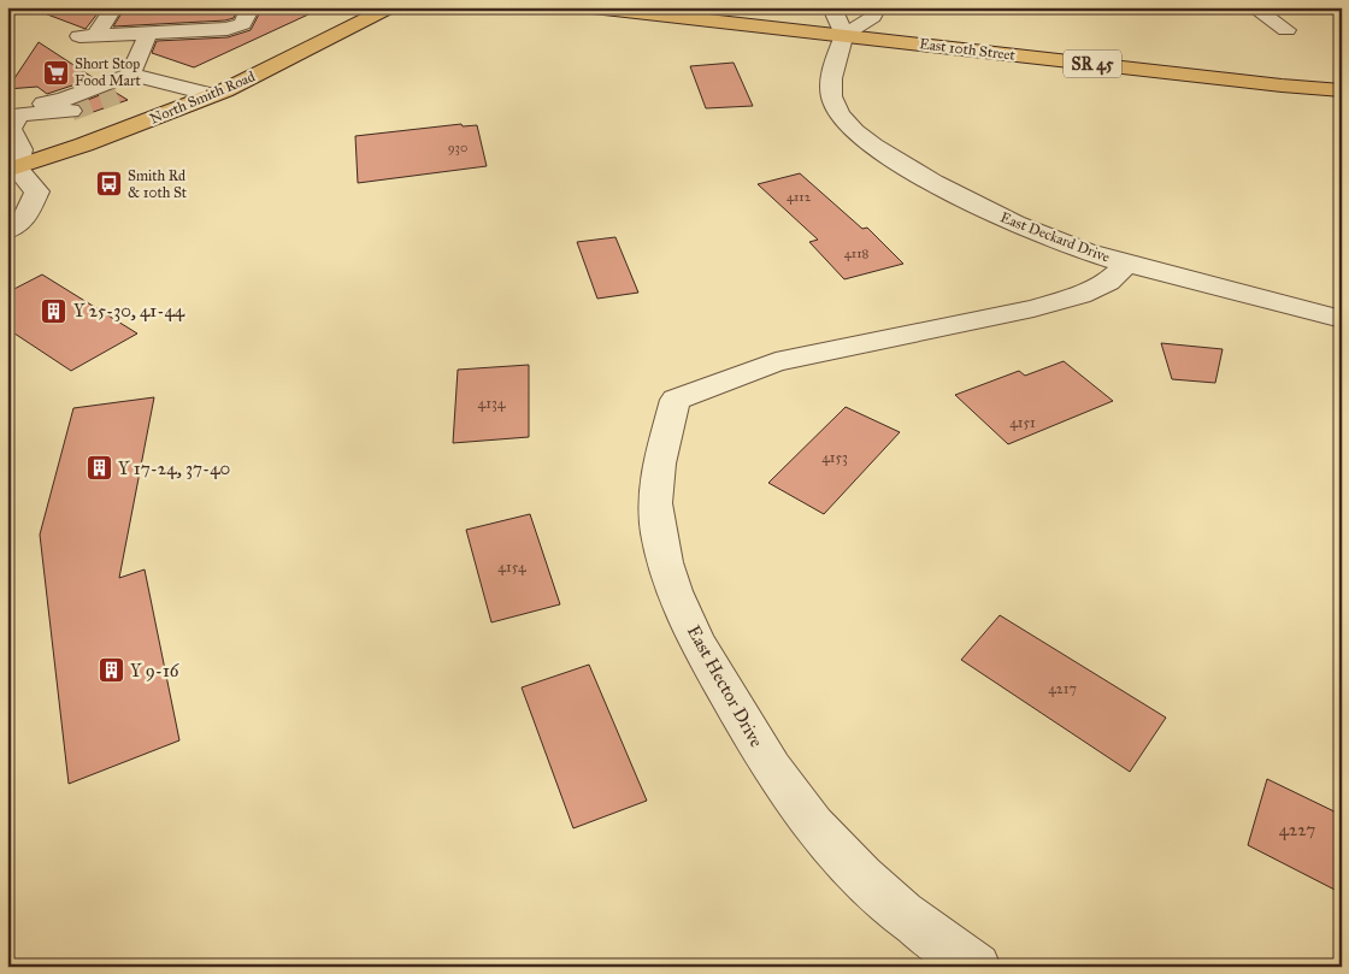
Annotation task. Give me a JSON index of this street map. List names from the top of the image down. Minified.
{"streets":{"main road":["East 10th Street","SR 45","North Smith Road"],"street":["East Deckard Drive","East Hector Drive"]},"crossings":[["East 10th Street","East Deckard Drive"],["East Deckard Drive","East Hector Drive"]],"places":{"supermarket":["Short Stop Food Mart"],"bus stop":["Smith Rd & 10th St"],"building":["Y 25-30, 41-44","Y 17-24, 37-40","Y 9-16"]},"house_numbers":["930","4112","4118","4134","4151","4153","4154","4217","4227"]}
